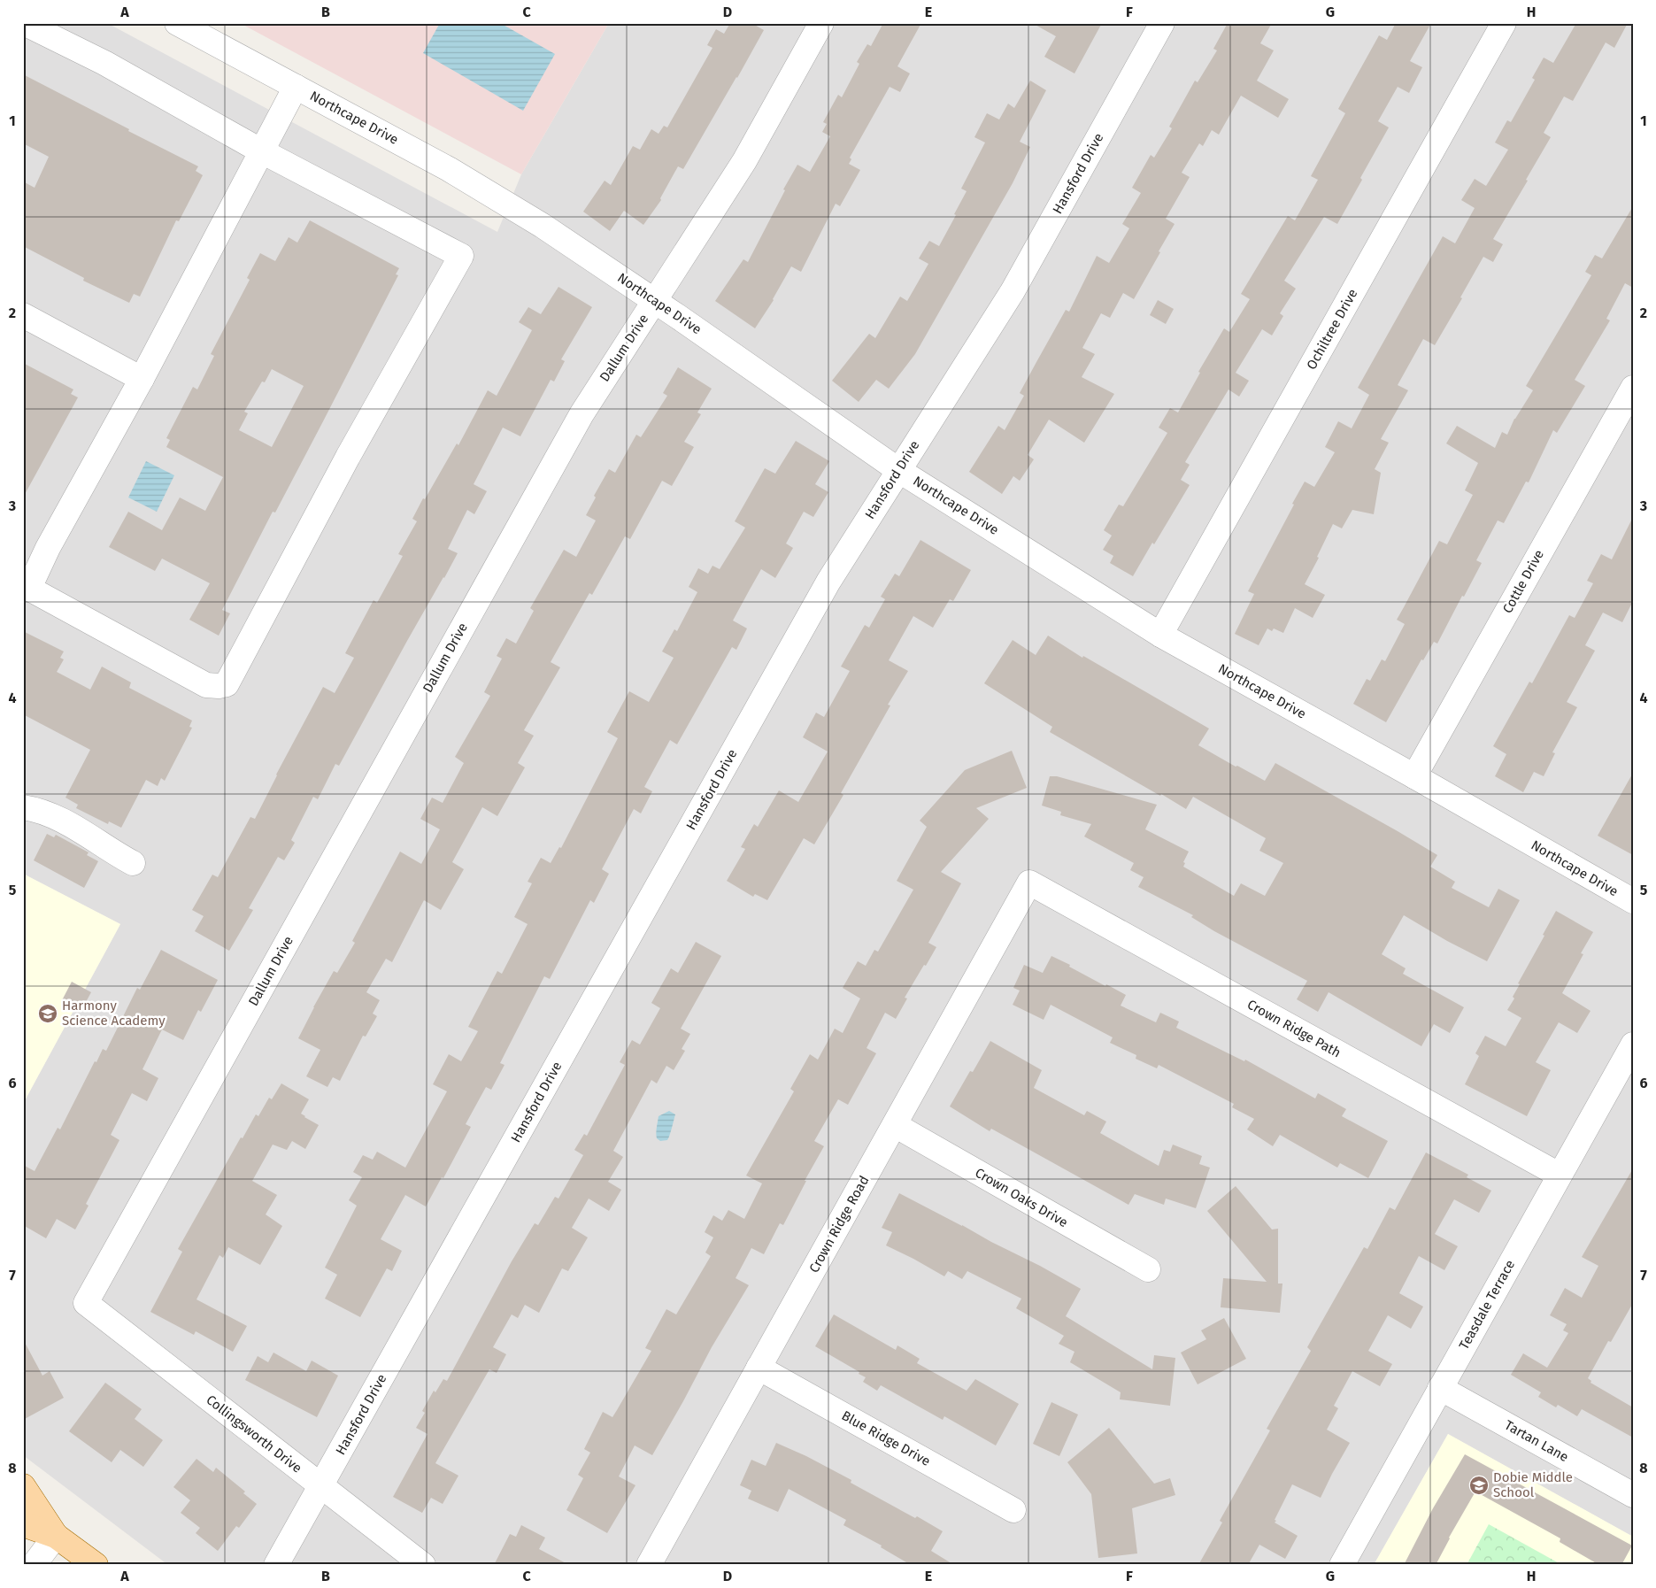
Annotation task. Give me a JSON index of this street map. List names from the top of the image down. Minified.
{"streets":{"street":["Northcape Drive","Hansford Drive","Ochiltree Drive","Dallum Drive","Cottle Drive","Crown Ridge Path","Crown Oaks Drive","Crown Ridge Road","Teasdale Terrace","Collingsworth Drive","Blue Ridge Drive","Tartan Lane"]},"crossings":[["Northcape Drive","Hansford Drive"],["Northcape Drive","Ochiltree Drive"],["Northcape Drive","Dallum Drive"],["Northcape Drive","Cottle Drive"],["Hansford Drive","Collingsworth Drive"],["Dallum Drive","Collingsworth Drive"],["Crown Ridge Path","Crown Ridge Road"],["Crown Ridge Path","Teasdale Terrace"],["Crown Oaks Drive","Crown Ridge Road"],["Crown Ridge Road","Blue Ridge Drive"],["Teasdale Terrace","Tartan Lane"]],"places":{"school or university":["Harmony Science Academy","Dobie Middle School"]},"grid":{"columns":["A","B","C","D","E","F","G","H"],"rows":["1","2","3","4","5","6","7","8"]}}
